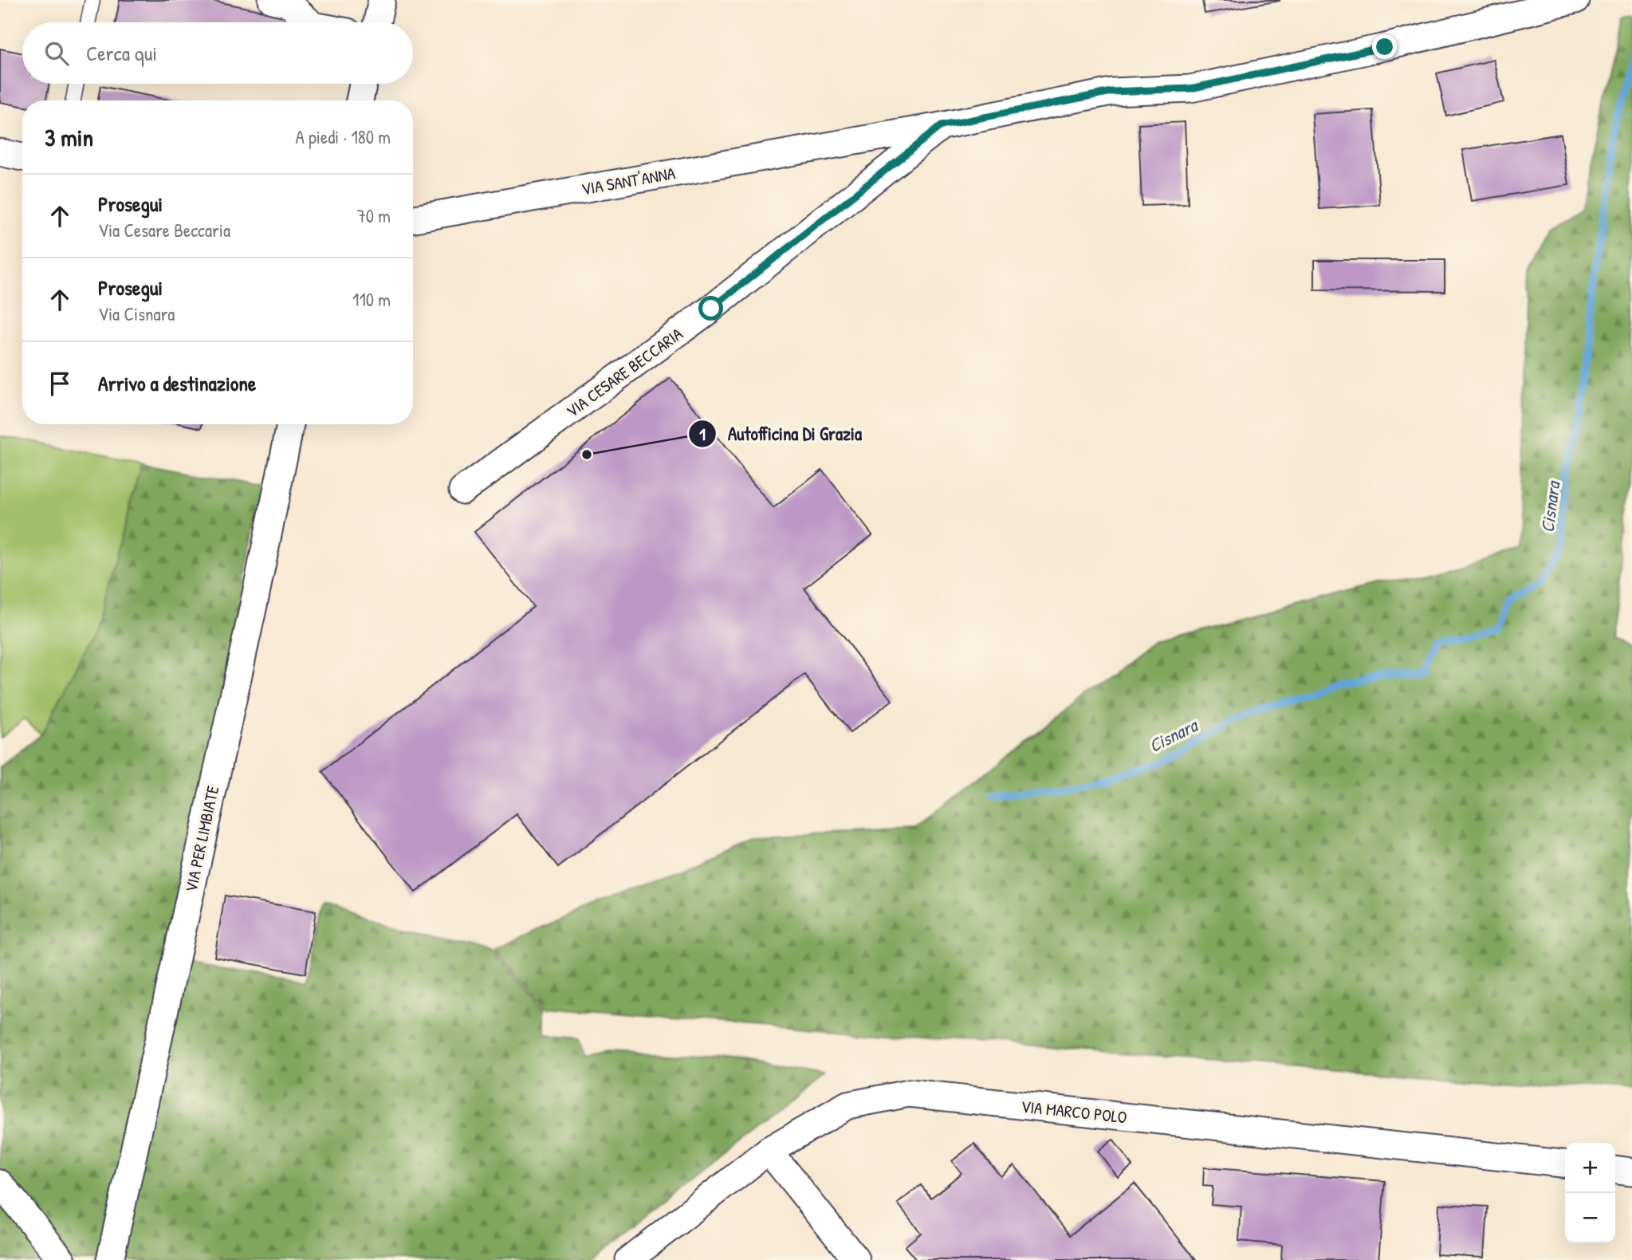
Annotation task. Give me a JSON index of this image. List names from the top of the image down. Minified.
{"streets":{"street":["VIA SANT'ANNA","VIA CESARE BECCARIA","VIA PER LIMBIATE","VIA MARCO POLO"]},"crossings":[["VIA SANT'ANNA","VIA CESARE BECCARIA"]],"water":["Cisnara"],"places":["Autofficina Di Grazia"],"page":{"search":"Cerca qui","heading":["3 min","A piedi · 180 m"],"list":[["Prosegui","Via Cesare Beccaria","70 m"],["Prosegui","Via Cisnara","110 m"],"Arrivo a destinazione"],"map_buttons":["+","−"]}}
